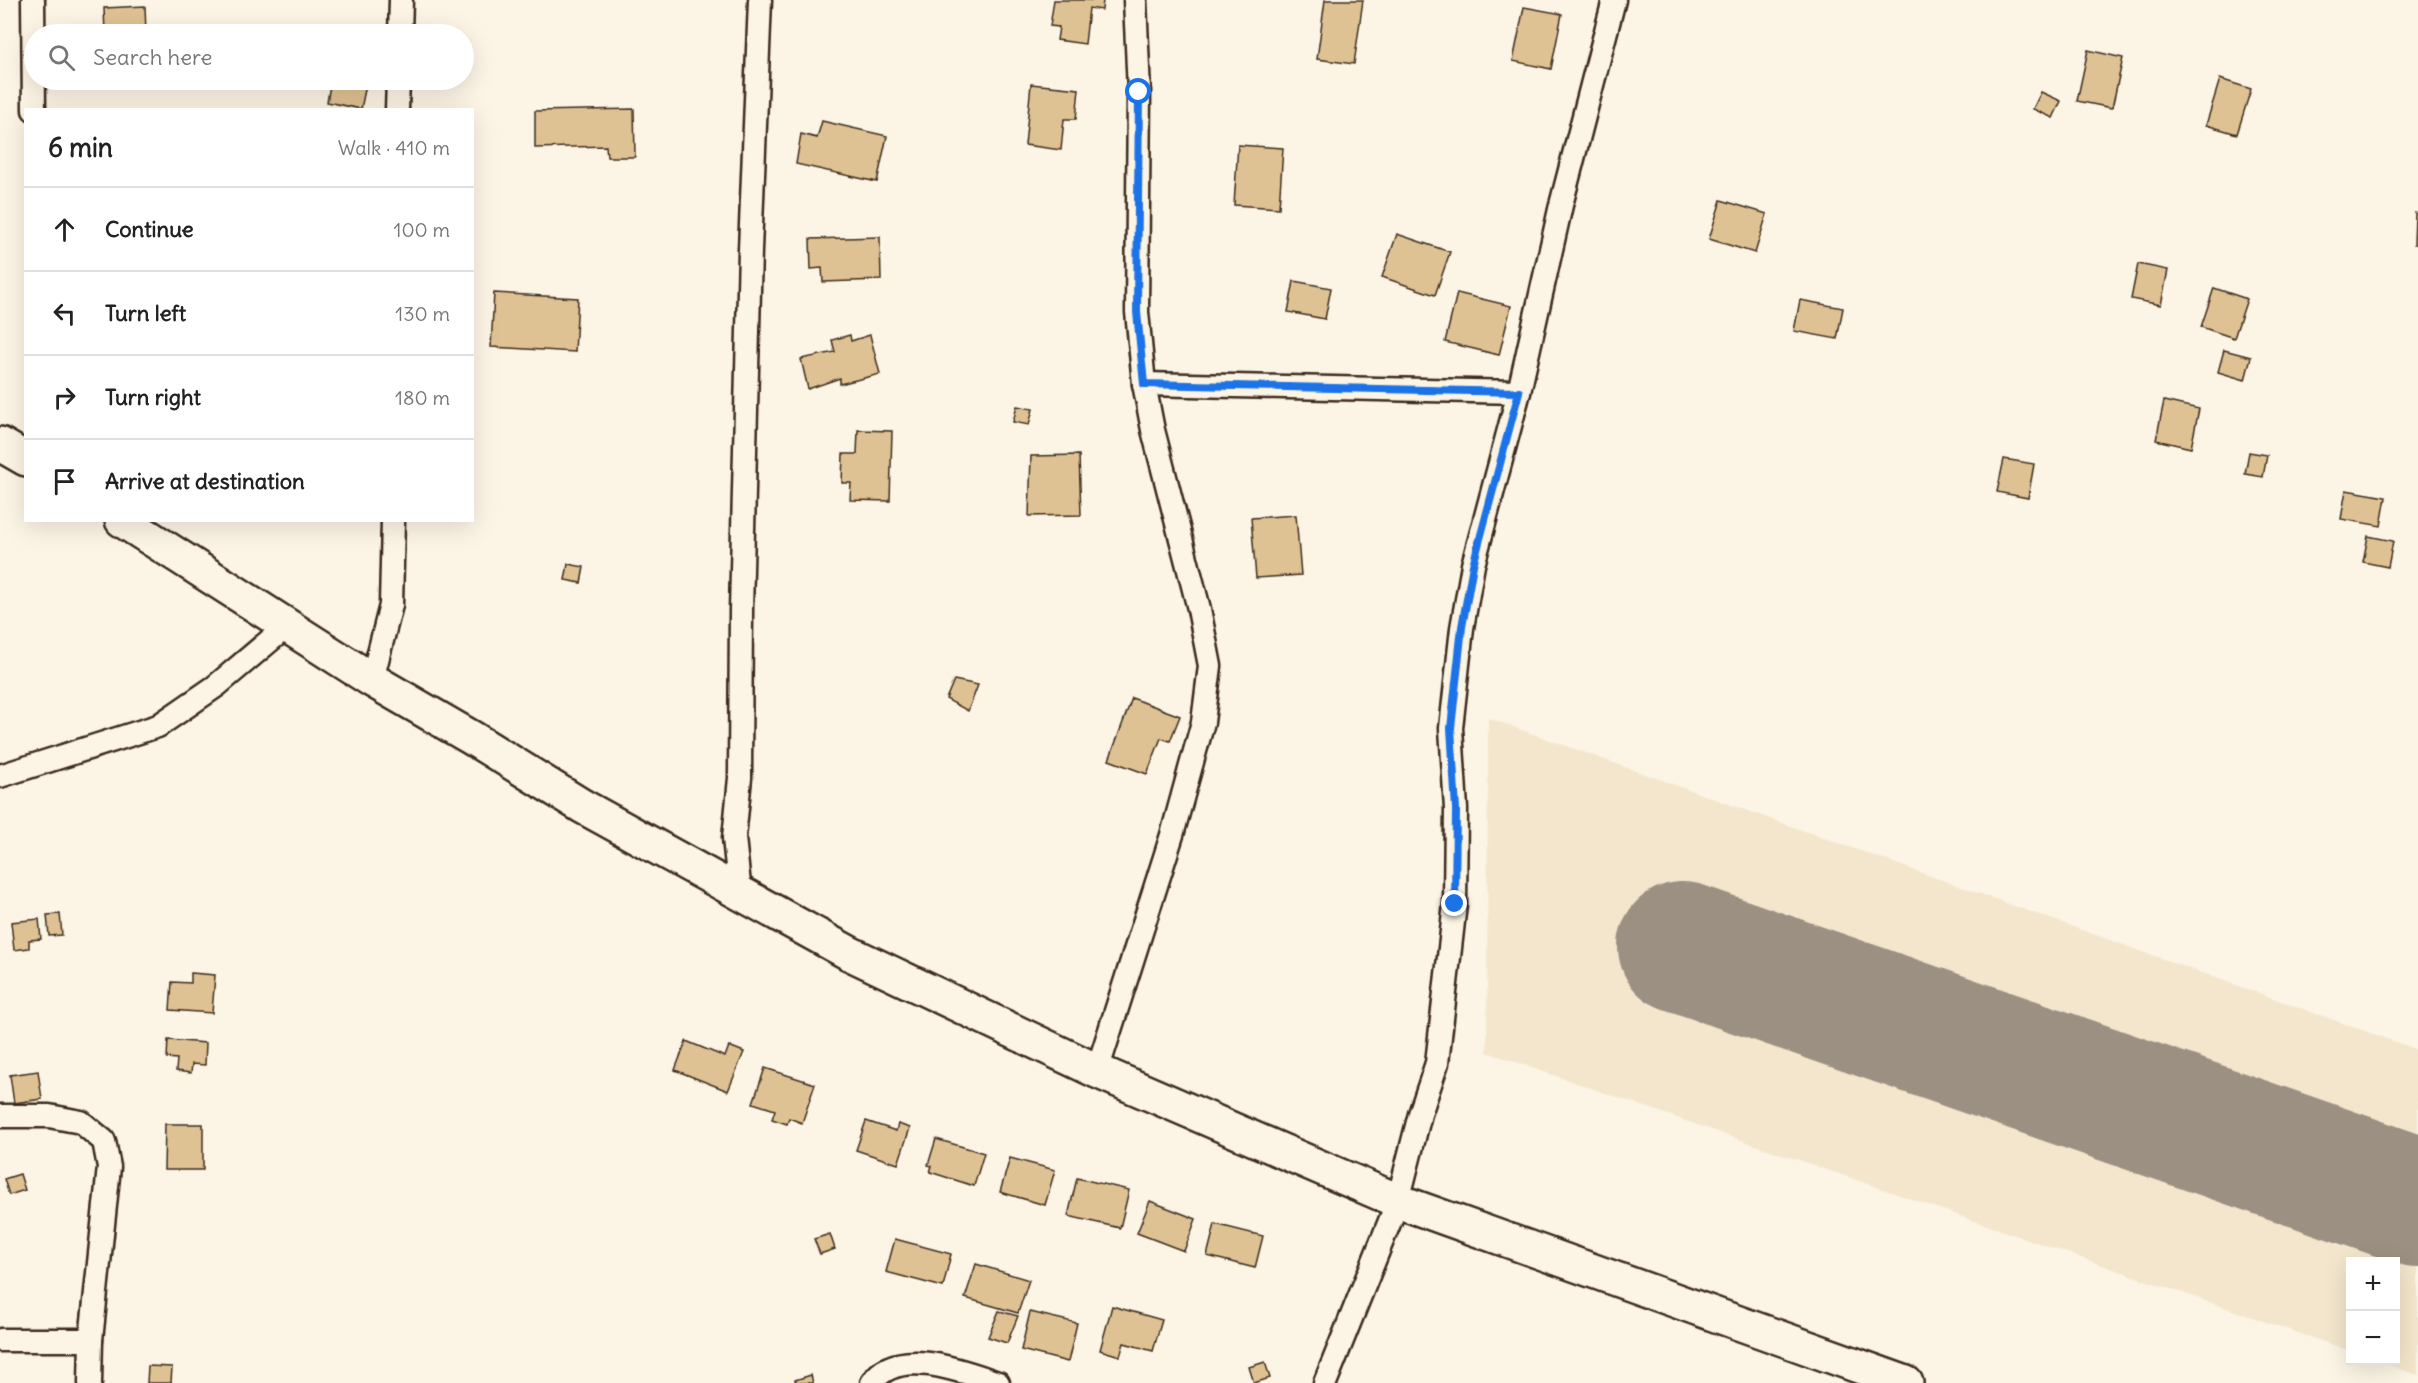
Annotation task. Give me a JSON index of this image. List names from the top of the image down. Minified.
{"page":{"search":"Search here","heading":["6 min","Walk · 410 m"],"list":[["Continue","100 m"],["Turn left","130 m"],["Turn right","180 m"],"Arrive at destination"],"map_buttons":["+","−"]}}
